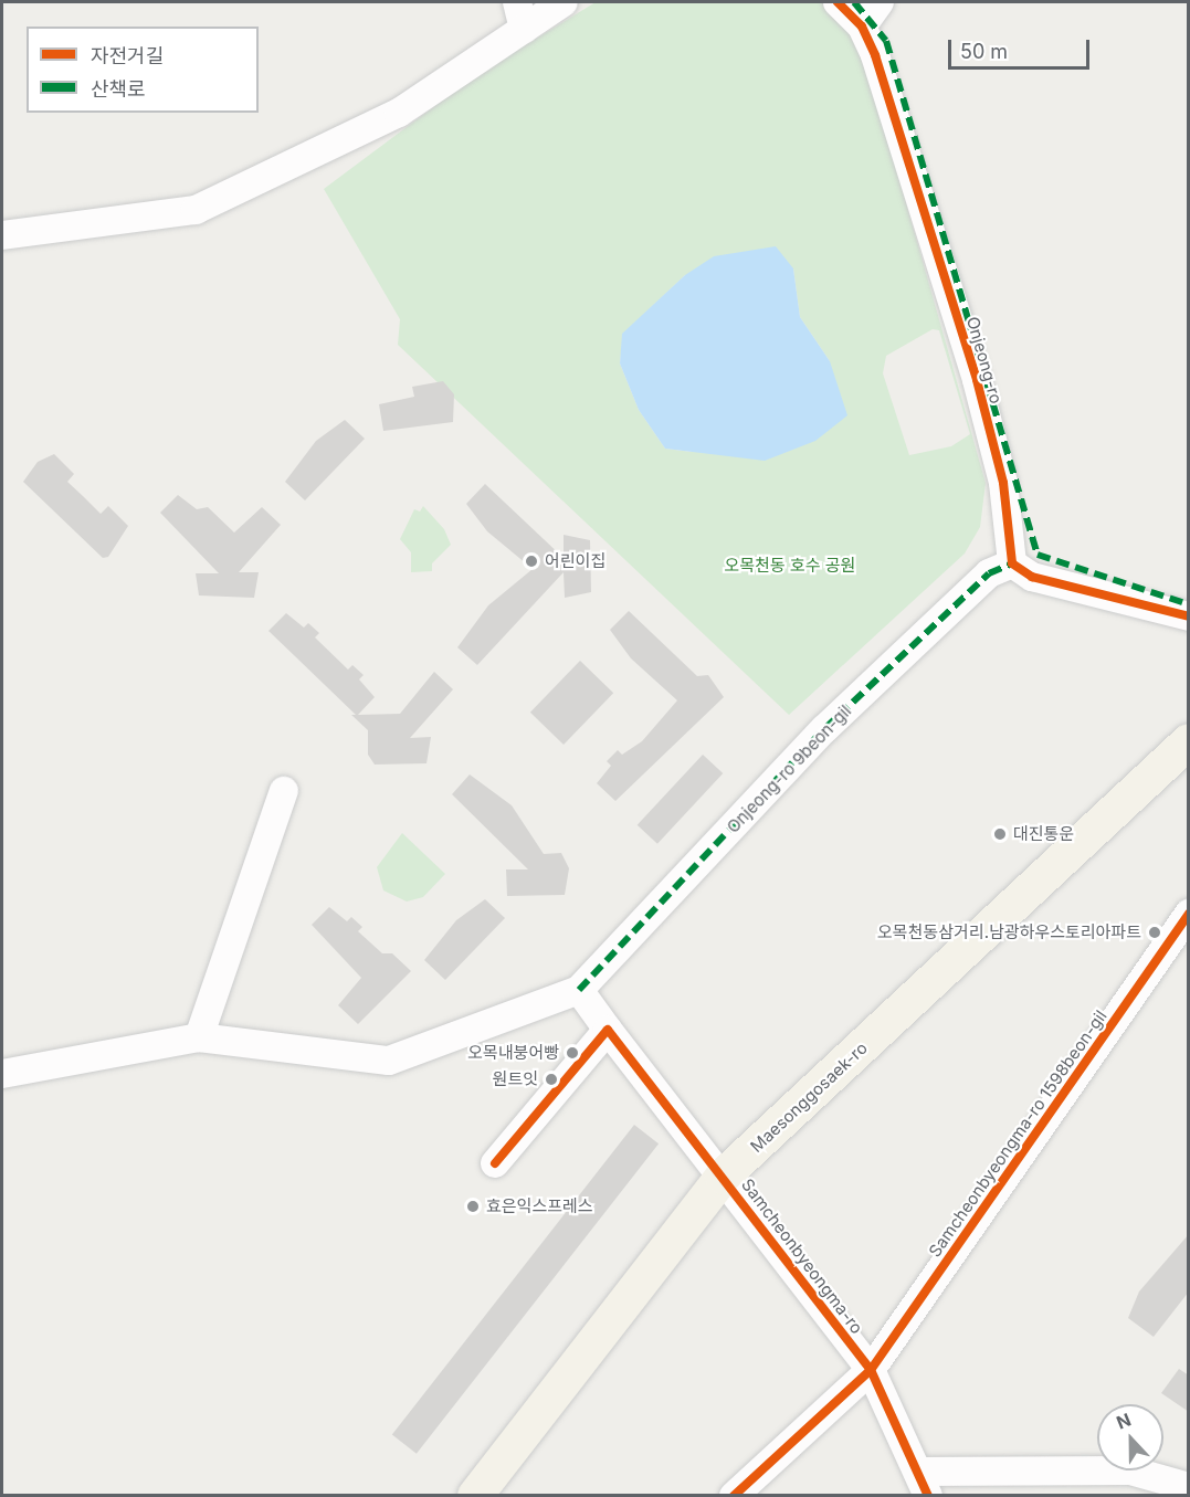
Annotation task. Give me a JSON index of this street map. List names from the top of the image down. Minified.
{"streets":{"main road":["Maesonggosaek-ro"],"street":["Onjeong-ro","Onjeong-ro 9beon-gil","Samcheonbyeongma-ro 1598beon-gil","Samcheonbyeongma-ro"]},"crossings":[["Onjeong-ro","Onjeong-ro 9beon-gil"],["Onjeong-ro 9beon-gil","Samcheonbyeongma-ro"],["Maesonggosaek-ro","Samcheonbyeongma-ro"],["Samcheonbyeongma-ro 1598beon-gil","Samcheonbyeongma-ro"]],"parks":["오목천동 호수 공원"],"places":["어린이집","대진통운","오목천동삼거리.남광하우스토리아파트","오목내붕어빵","원트잇","효은익스프레스"],"legend":["자전거길","산책로"],"scale_bar":"50 m","north":"top"}
